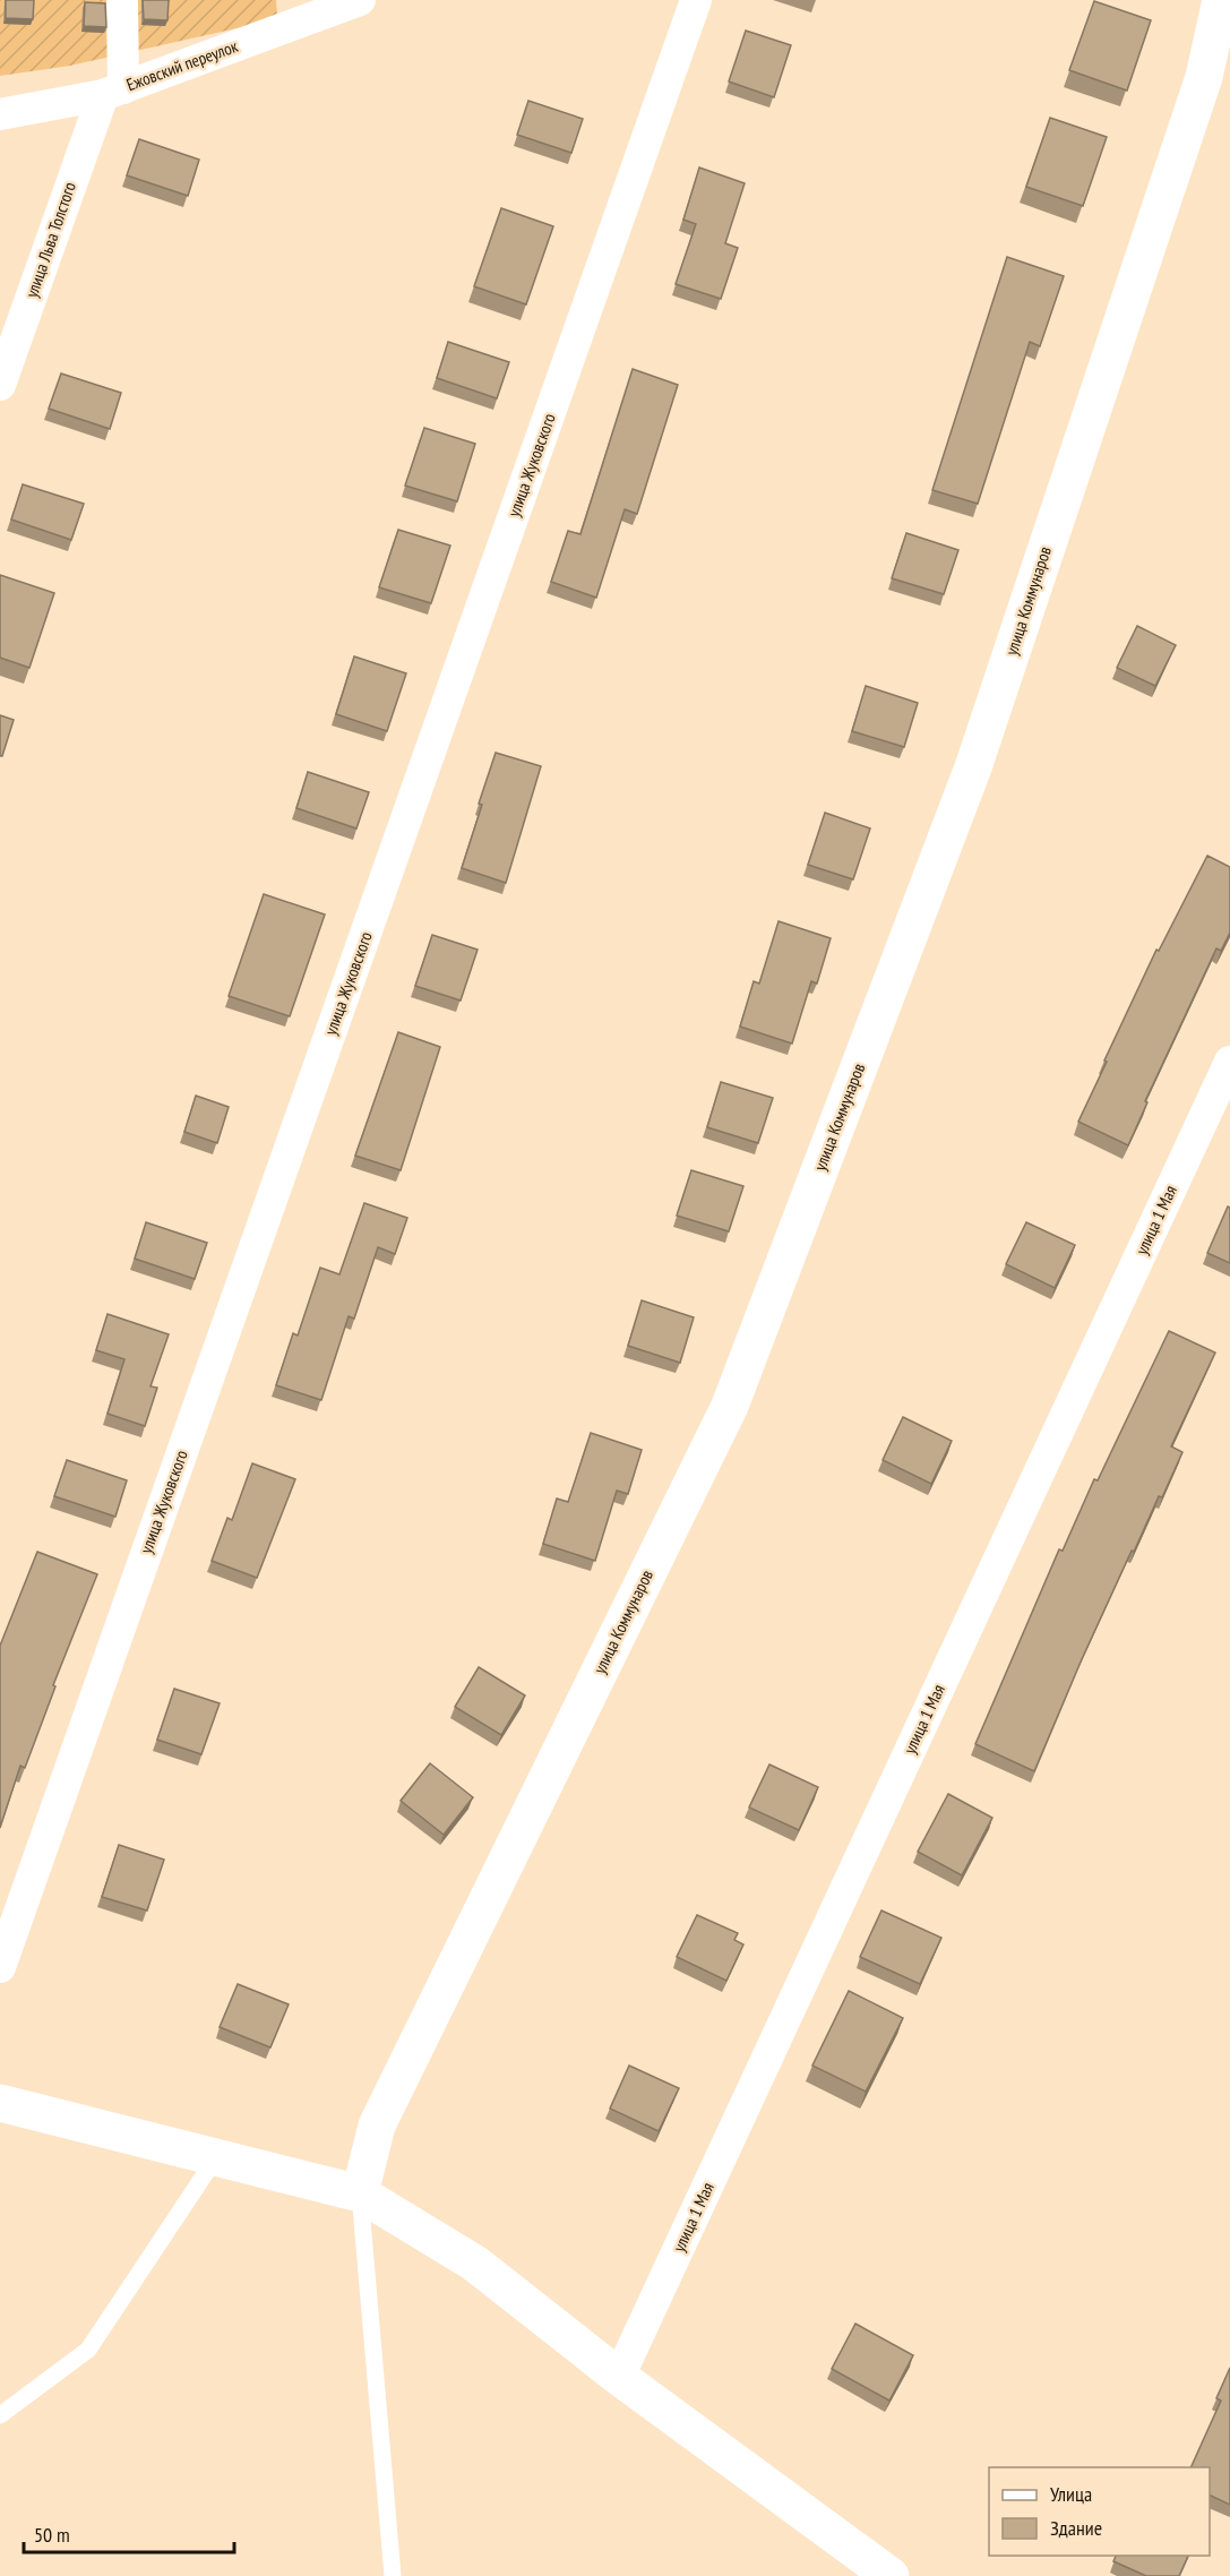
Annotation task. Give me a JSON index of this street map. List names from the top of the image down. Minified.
{"streets":{"main road":["улица Коммунаров"],"street":["Ежовский переулок","улица Льва Толстого","улица Жуковского","улица 1 Мая"]},"crossings":[["Ежовский переулок","улица Льва Толстого"]],"legend":["Улица","Здание"],"scale_bar":"50 m"}
